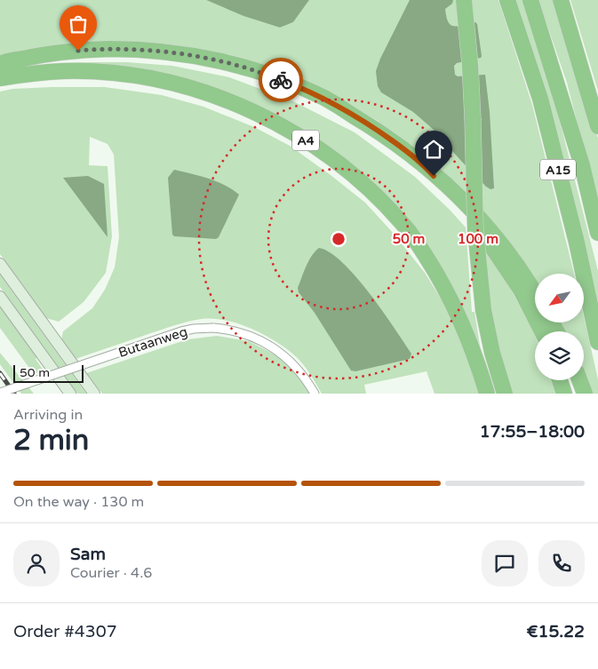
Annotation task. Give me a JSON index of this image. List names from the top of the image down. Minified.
{"streets":{"highway":["A4","A15"],"street":["Butaanweg"]},"scale_bar":"50 m","north":"bottom left","page":{"scale":"50 m","heading":["2 min","Arriving in","17:55–18:00"],"panel":["Sam","Courier · 4.6","Order #4307","€15.22"],"bar":"On the way · 130 m"},"rings":["50 m","100 m"]}
